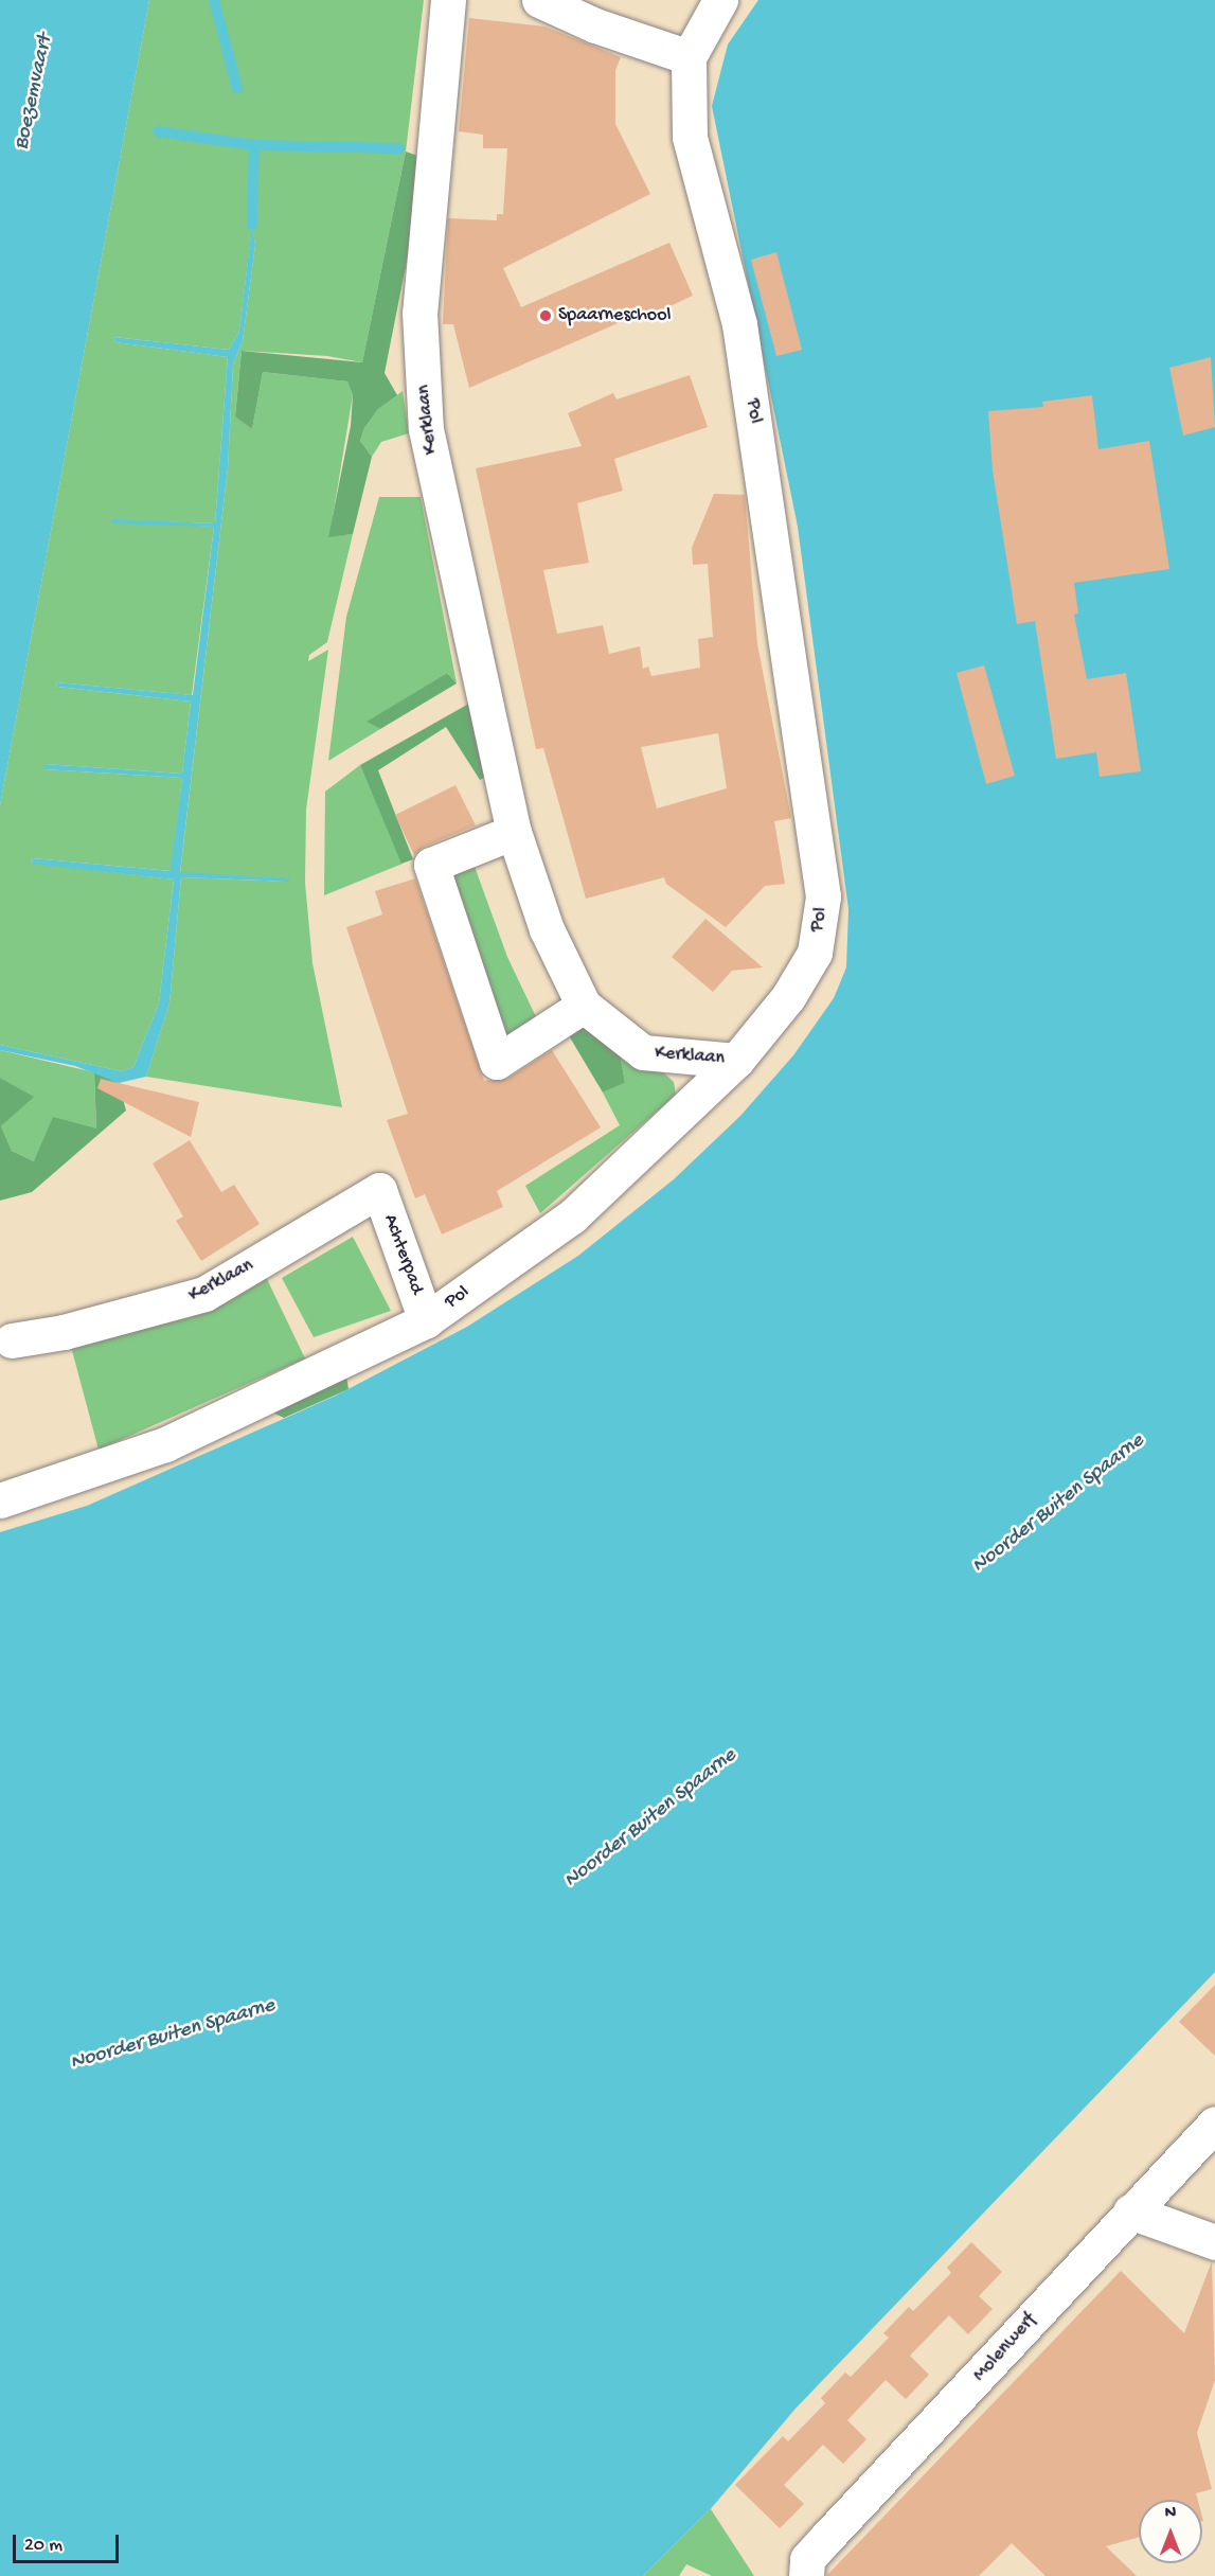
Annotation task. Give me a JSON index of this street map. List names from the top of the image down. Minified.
{"streets":{"street":["Pol","Kerklaan","Achterpad","Molenwerf"]},"crossings":[["Pol","Kerklaan"],["Pol","Achterpad"],["Kerklaan","Achterpad"]],"water":["Boezemvaart","Noorder Buiten Spaarne"],"places":["Spaarneschool"],"scale_bar":"20 m","north":"top"}
